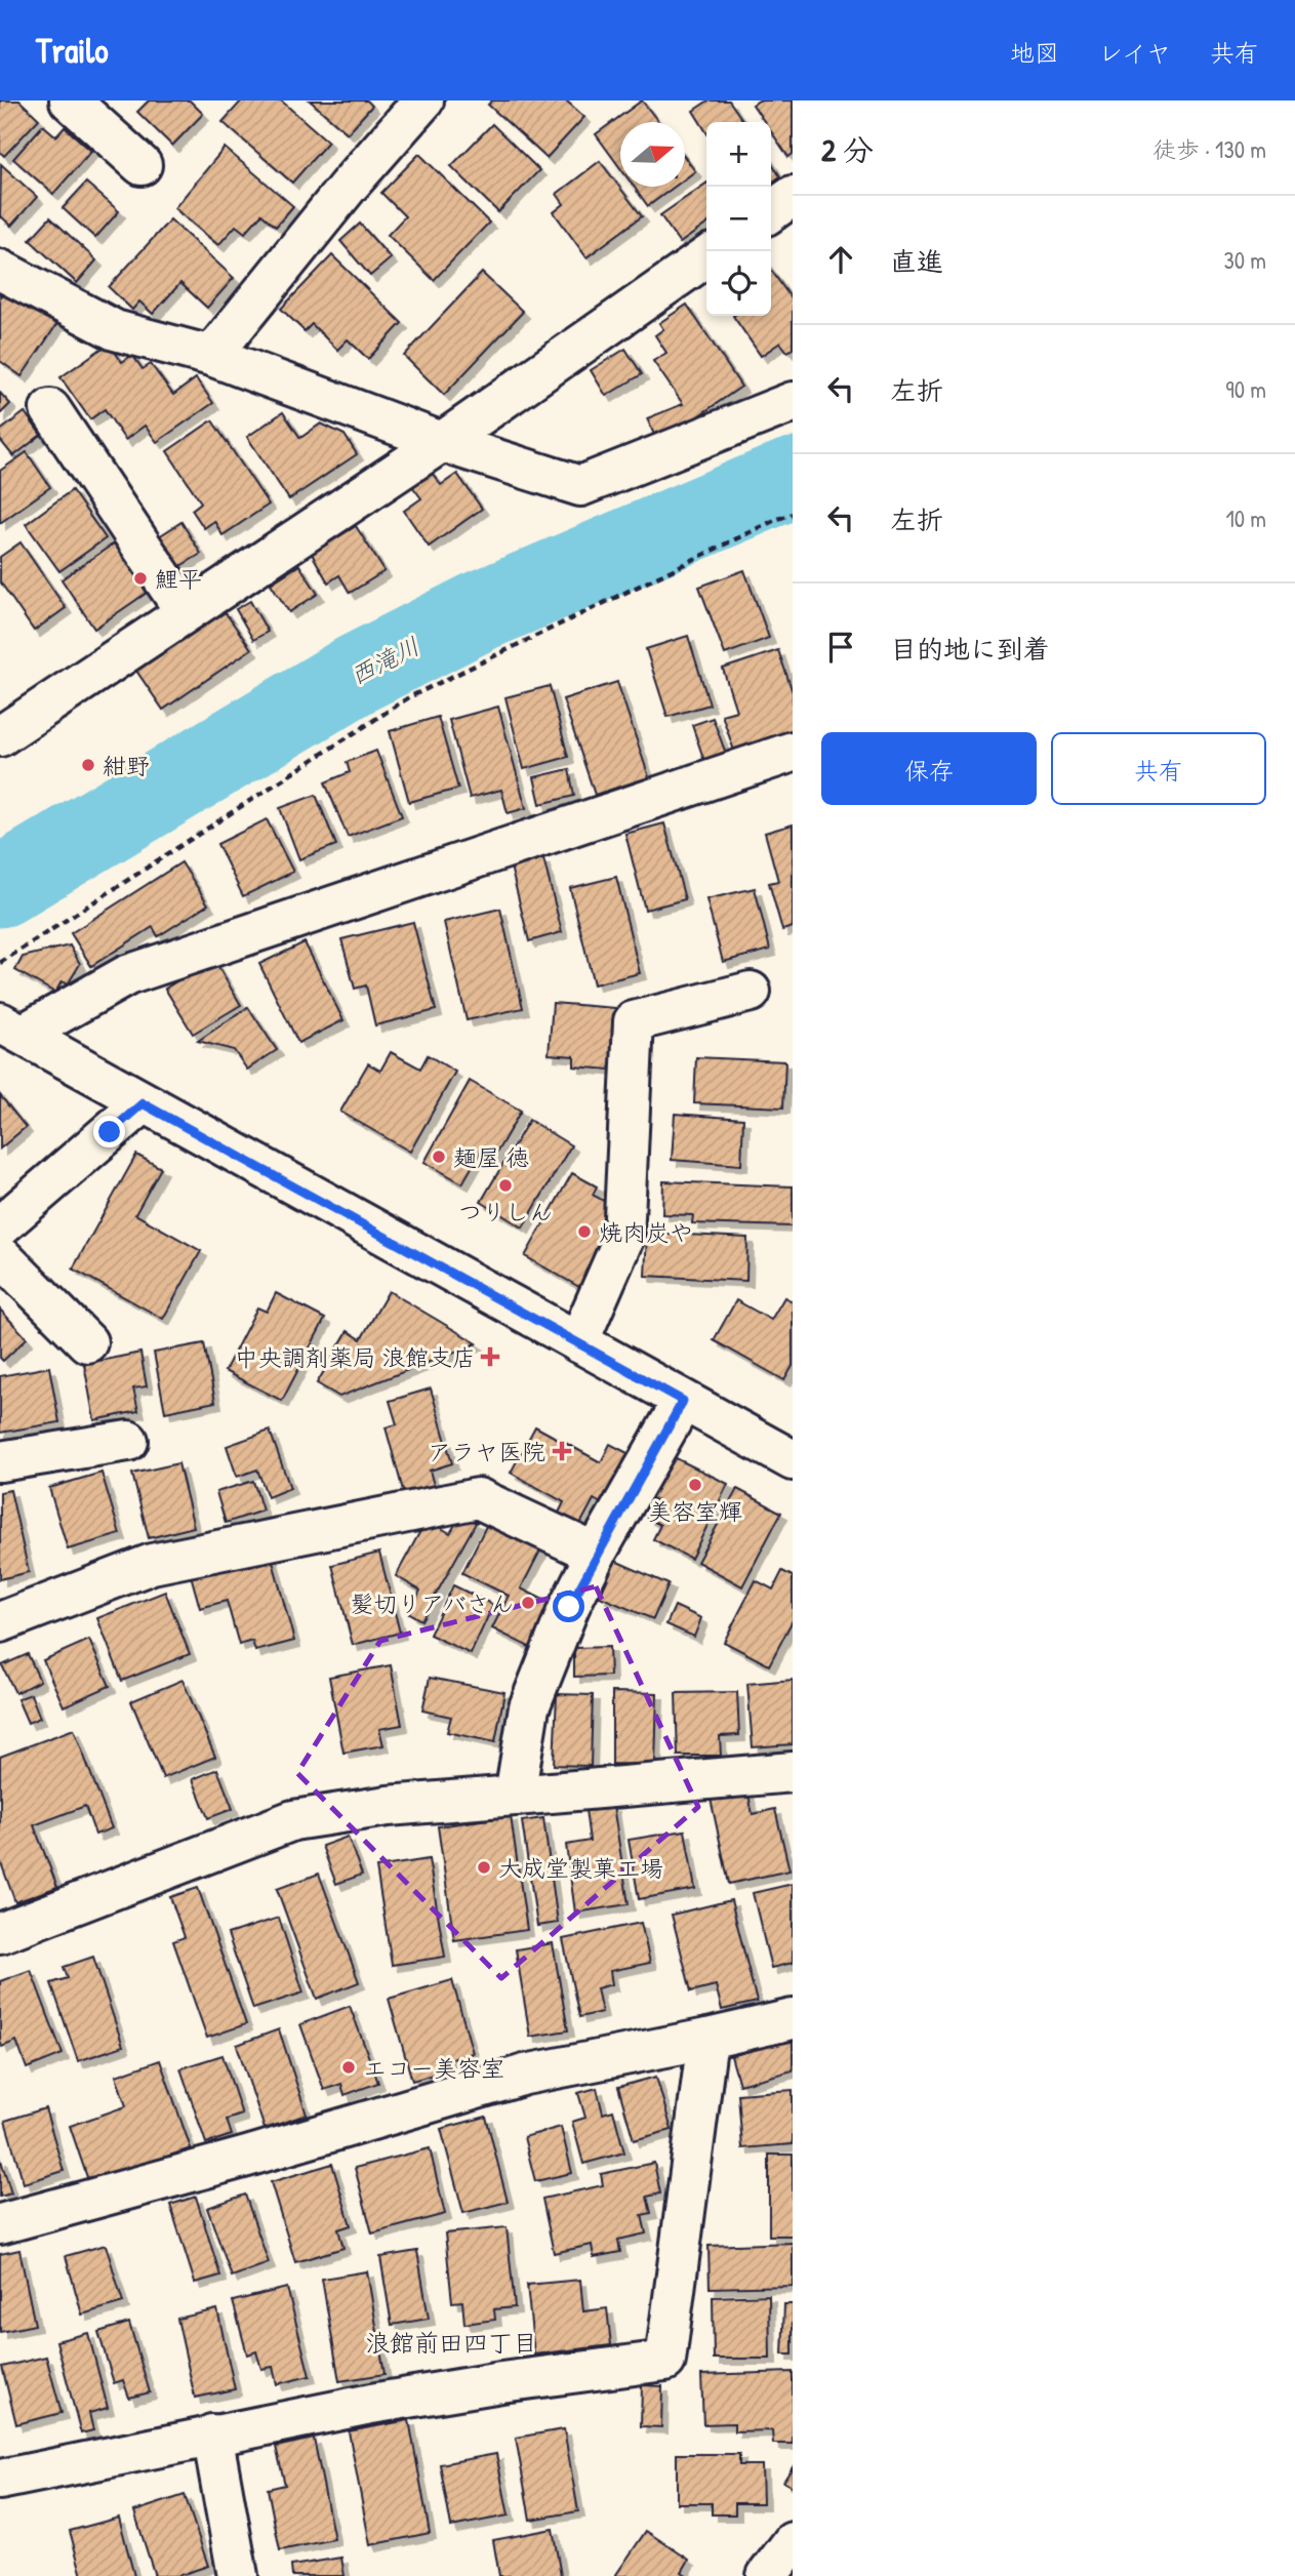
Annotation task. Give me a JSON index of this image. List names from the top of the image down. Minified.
{"districts":["浪館前田四丁目"],"water":["西滝川"],"places":{"other":["鯉平","紺野","麺屋 徳","つりしん","焼肉炭や","美容室輝","髪切りアバさん","大成堂製菓工場","エコー美容室"],"health":["中央調剤薬局 浪館支店","アラヤ医院"]},"north":"right","page":{"header":"Trailo","nav":["地図","レイヤ","共有"],"heading":["2 分","徒歩 · 130 m"],"map_buttons":["+","−"],"list":[["直進","30 m"],["左折","90 m"],["左折","10 m"],"目的地に到着"],"buttons":["保存","共有"]}}
